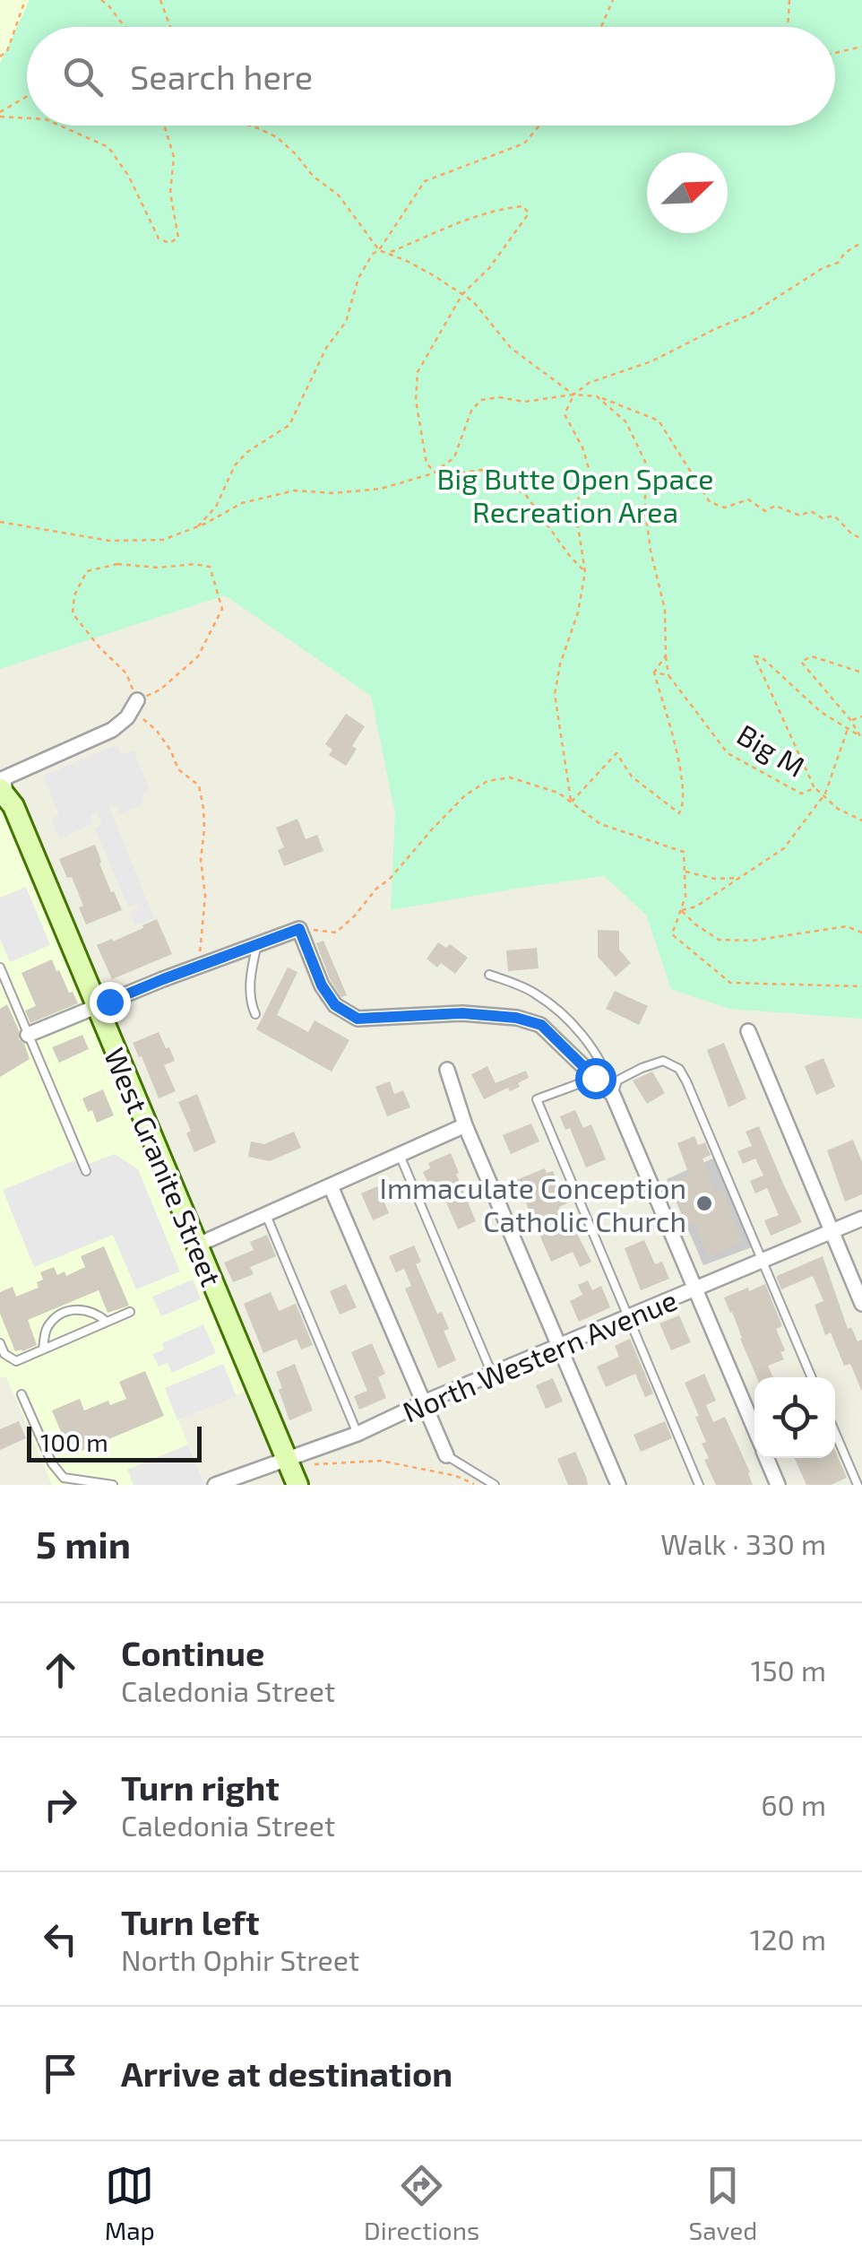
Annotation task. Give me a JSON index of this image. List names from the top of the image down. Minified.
{"streets":{"street":["West Granite Street","North Western Avenue"],"path":["Big M"]},"crossings":[["West Granite Street","North Western Avenue"]],"parks":["Big Butte Open Space Recreation Area"],"places":["Immaculate Conception Catholic Church"],"scale_bar":"100 m","north":"top right","page":{"search":"Search here","scale":"100 m","heading":["5 min","Walk · 330 m"],"list":[["Continue","Caledonia Street","150 m"],["Turn right","Caledonia Street","60 m"],["Turn left","North Ophir Street","120 m"],"Arrive at destination"],"nav":["Map","Directions","Saved"]}}
